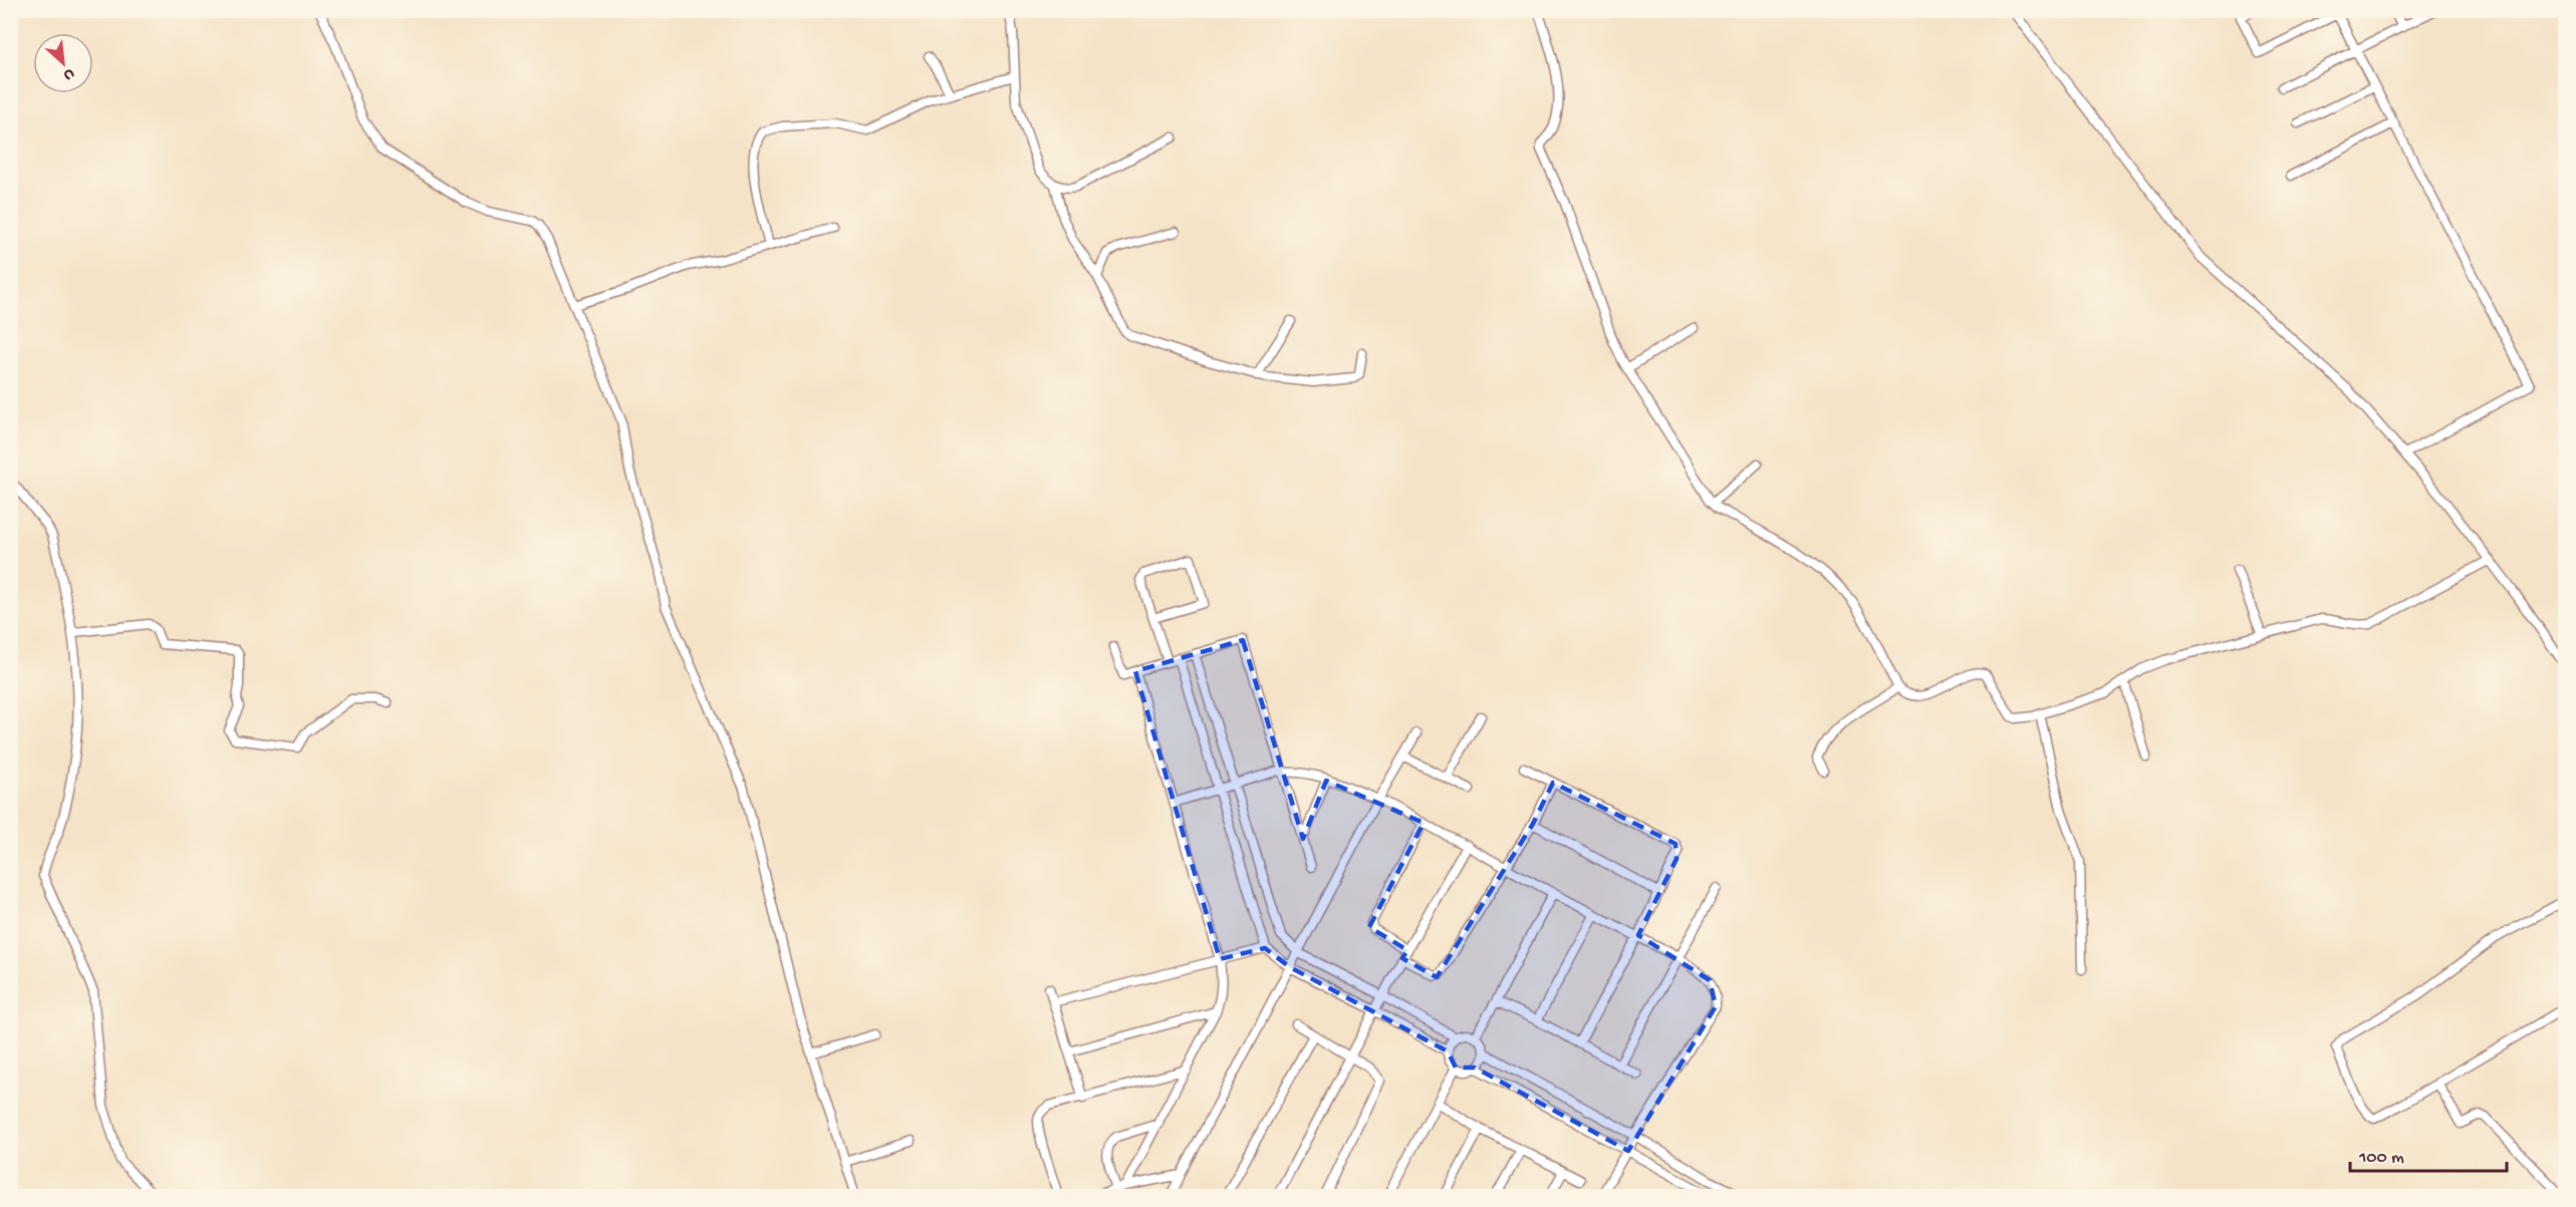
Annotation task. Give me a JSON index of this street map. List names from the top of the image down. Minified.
{"scale_bar":"100 m","north":"bottom right"}
